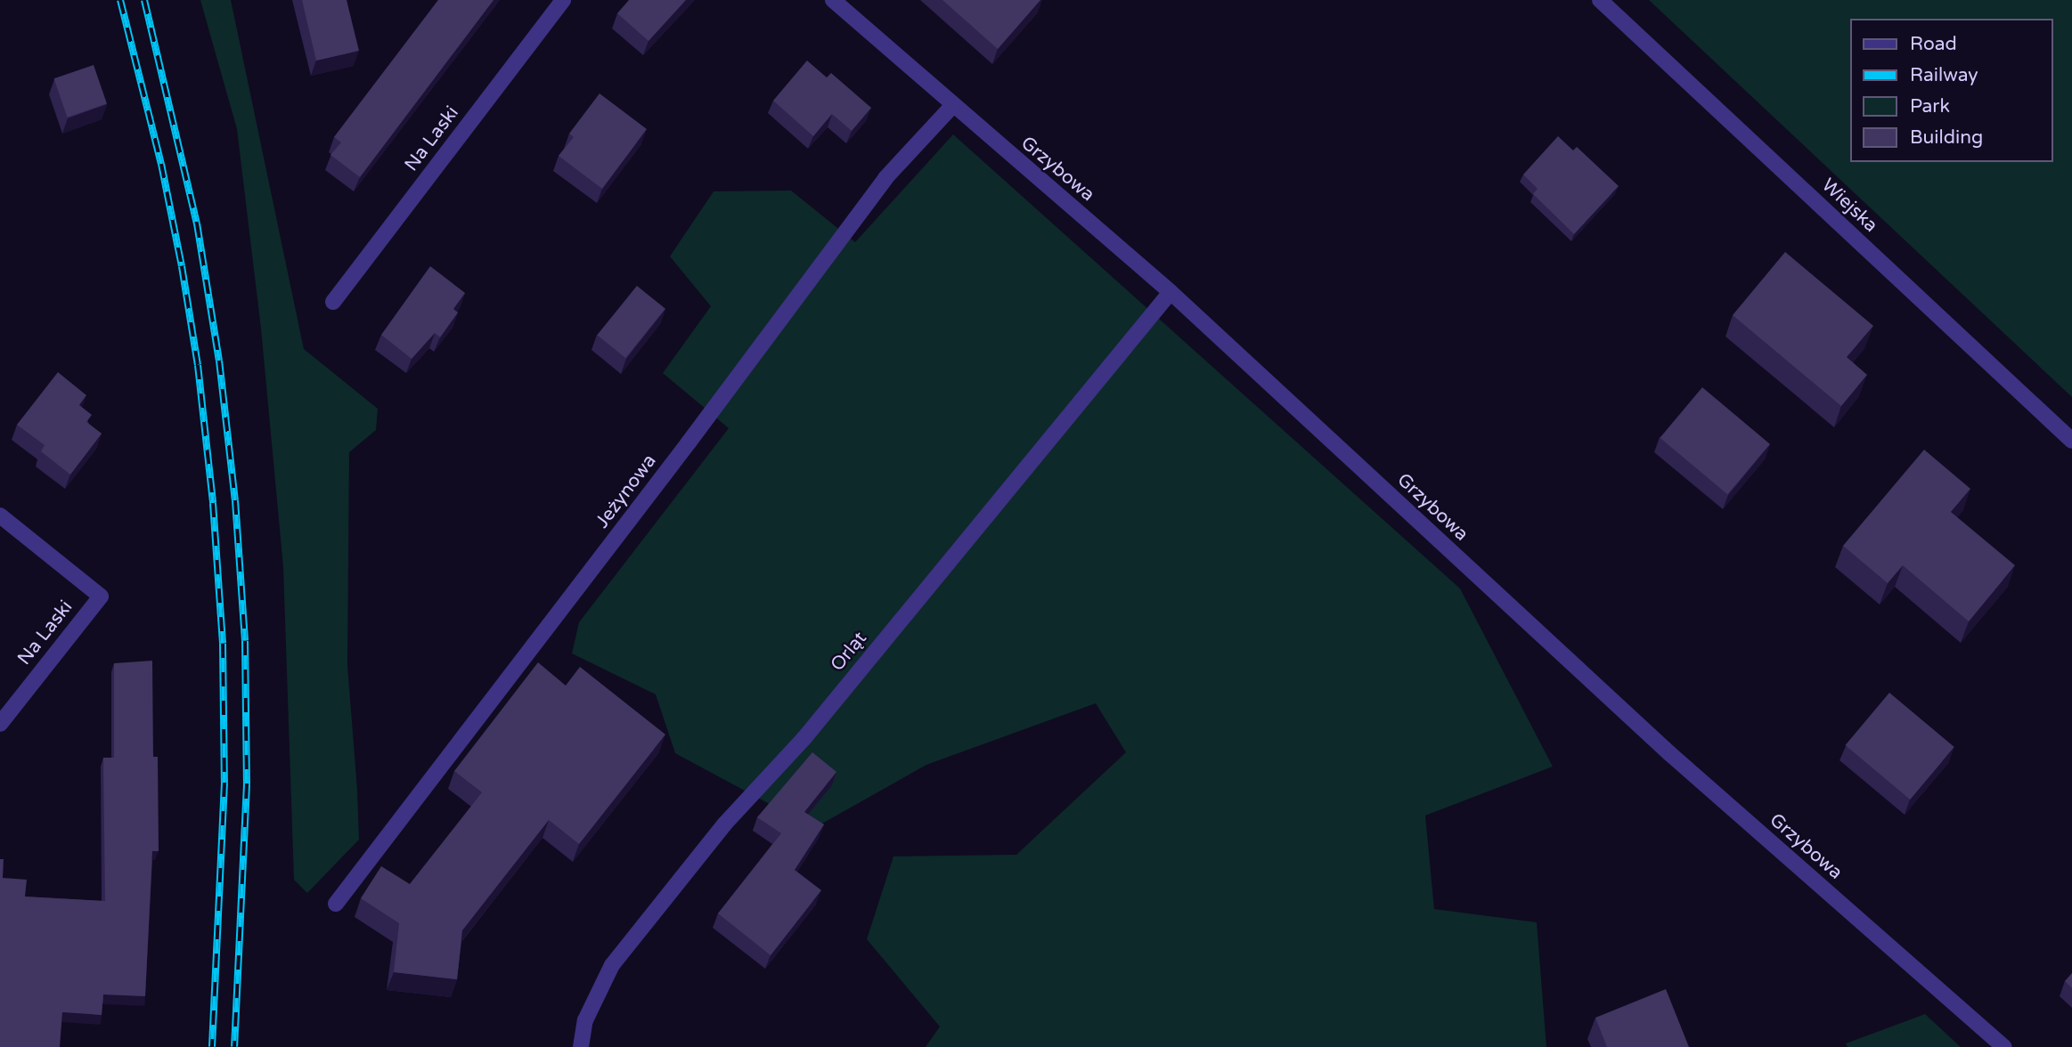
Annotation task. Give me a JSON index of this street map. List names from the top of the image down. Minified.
{"streets":{"street":["Na Laski","Grzybowa","Wiejska","Jeżynowa","Orląt"]},"crossings":[["Grzybowa","Jeżynowa"],["Grzybowa","Orląt"]],"legend":["Road","Railway","Park","Building"]}
